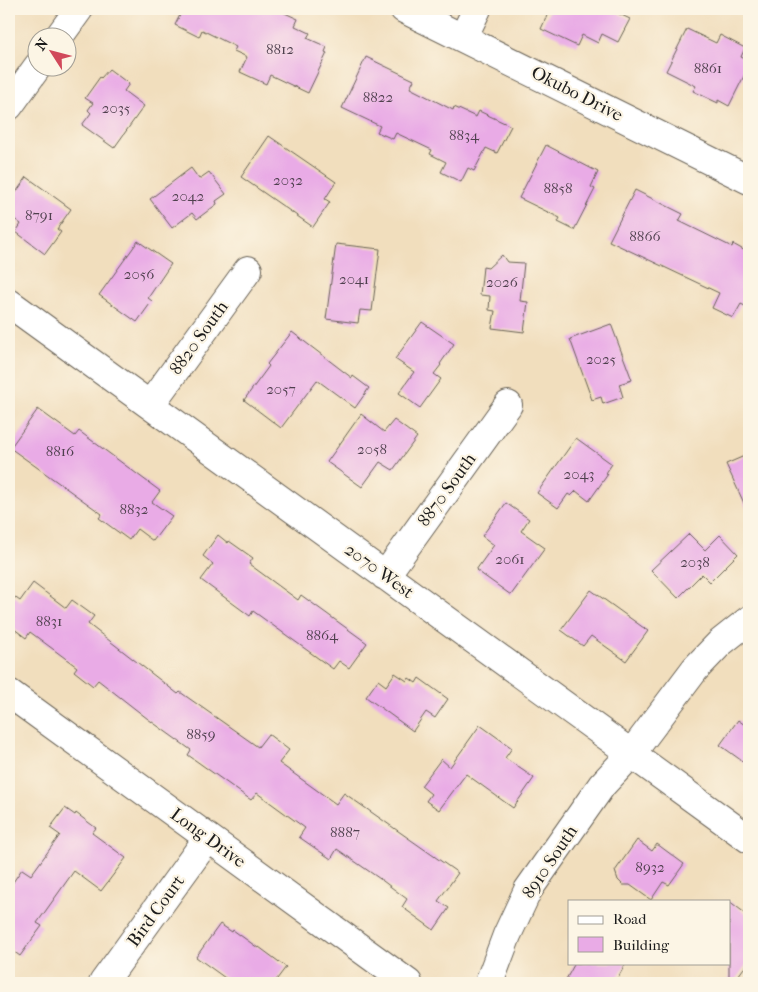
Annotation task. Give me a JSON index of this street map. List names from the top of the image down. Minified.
{"streets":{"street":["Okubo Drive","8820 South","8870 South","2070 West","Long Drive","8910 South","Bird Court"]},"crossings":[["8820 South","2070 West"],["8870 South","2070 West"],["2070 West","8910 South"],["Long Drive","Bird Court"]],"house_numbers":["8812","8861","8822","2035","8834","2032","8858","2042","8791","8866","2056","2041","2026","2025","2057","2058","8816","2043","8832","2061","2038","8831","8864","8859","8887","8932"],"legend":["Road","Building"],"north":"top left"}
